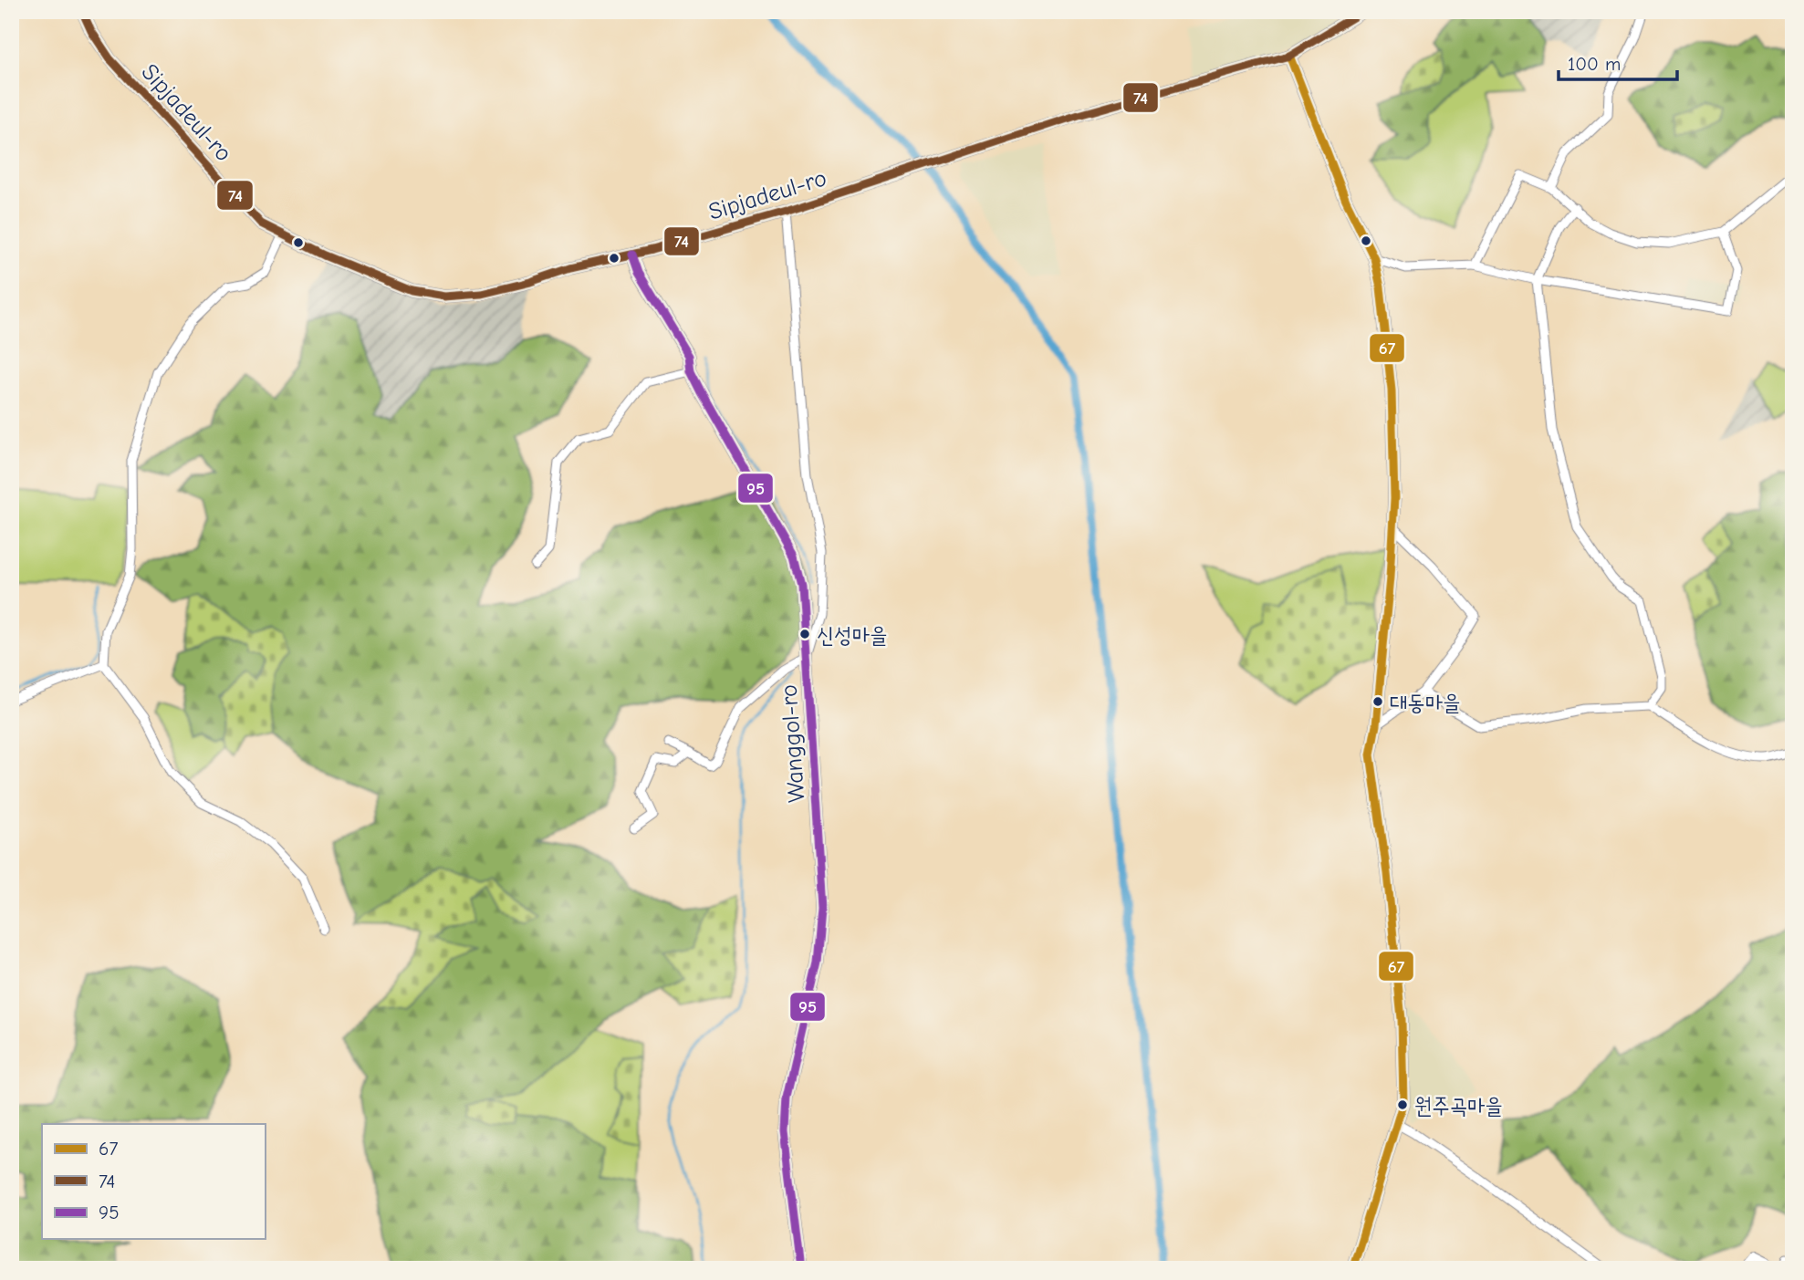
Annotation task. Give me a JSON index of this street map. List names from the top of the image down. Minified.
{"streets":{"street":["Sipjadeul-ro","Wanggol-ro"]},"crossings":[["Sipjadeul-ro","Wanggol-ro"]],"places":["신성마을","대동마을","원주곡마을"],"lines":["transit line 74","transit line 67","transit line 95"],"legend":["67","74","95"],"scale_bar":"100 m"}
